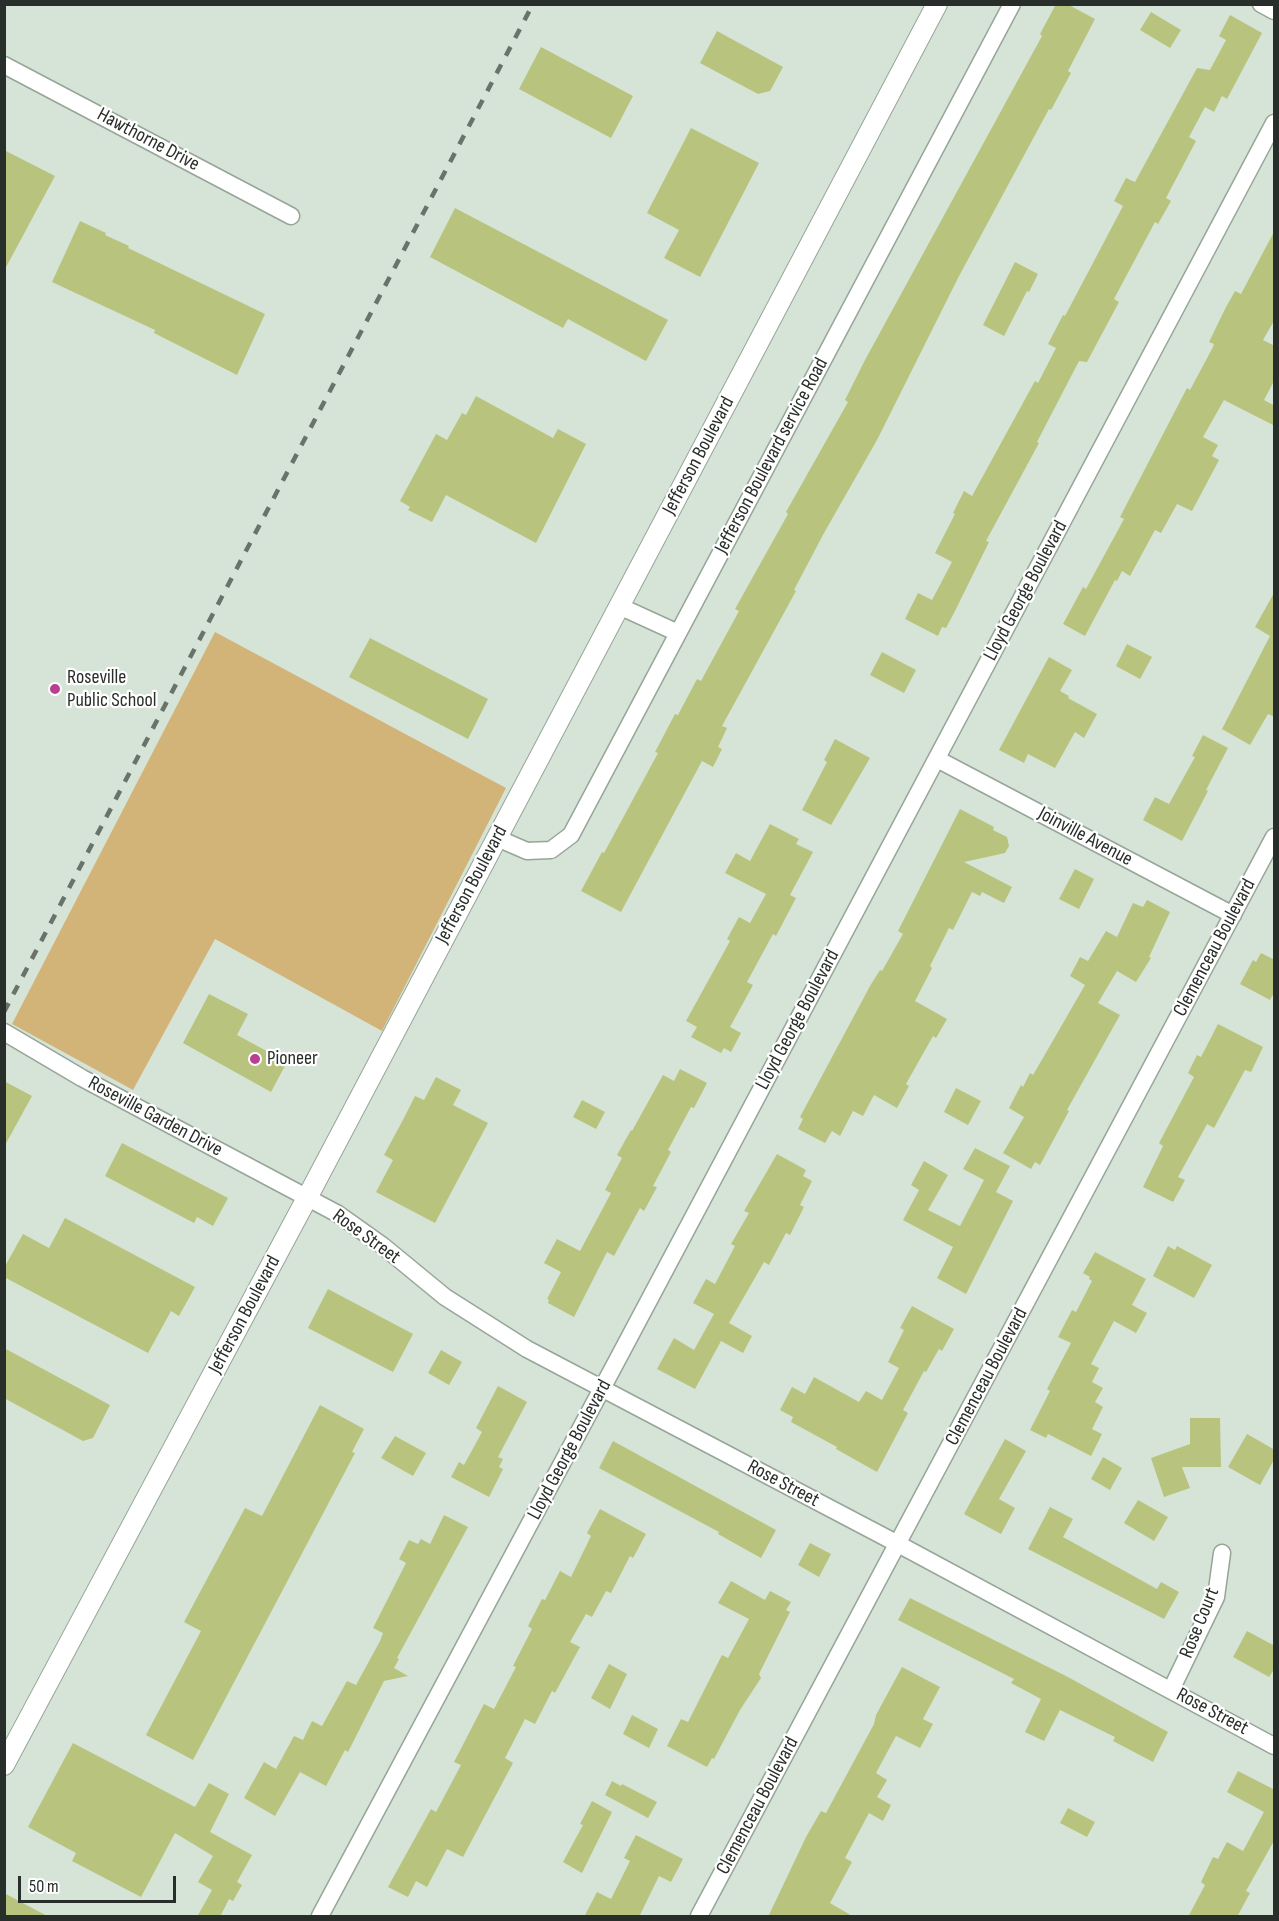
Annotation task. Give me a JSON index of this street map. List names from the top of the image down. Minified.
{"streets":{"street":["Hawthorne Drive","Jefferson Boulevard","Jefferson Boulevard service Road","Lloyd George Boulevard","Joinville Avenue","Clemenceau Boulevard","Roseville Garden Drive","Rose Street","Rose Court"]},"crossings":[["Jefferson Boulevard","Jefferson Boulevard service Road"],["Jefferson Boulevard","Roseville Garden Drive"],["Jefferson Boulevard","Rose Street"],["Lloyd George Boulevard","Joinville Avenue"],["Lloyd George Boulevard","Rose Street"],["Joinville Avenue","Clemenceau Boulevard"],["Clemenceau Boulevard","Rose Street"],["Roseville Garden Drive","Rose Street"],["Rose Street","Rose Court"]],"places":["Roseville Public School","Pioneer"],"scale_bar":"50 m"}
